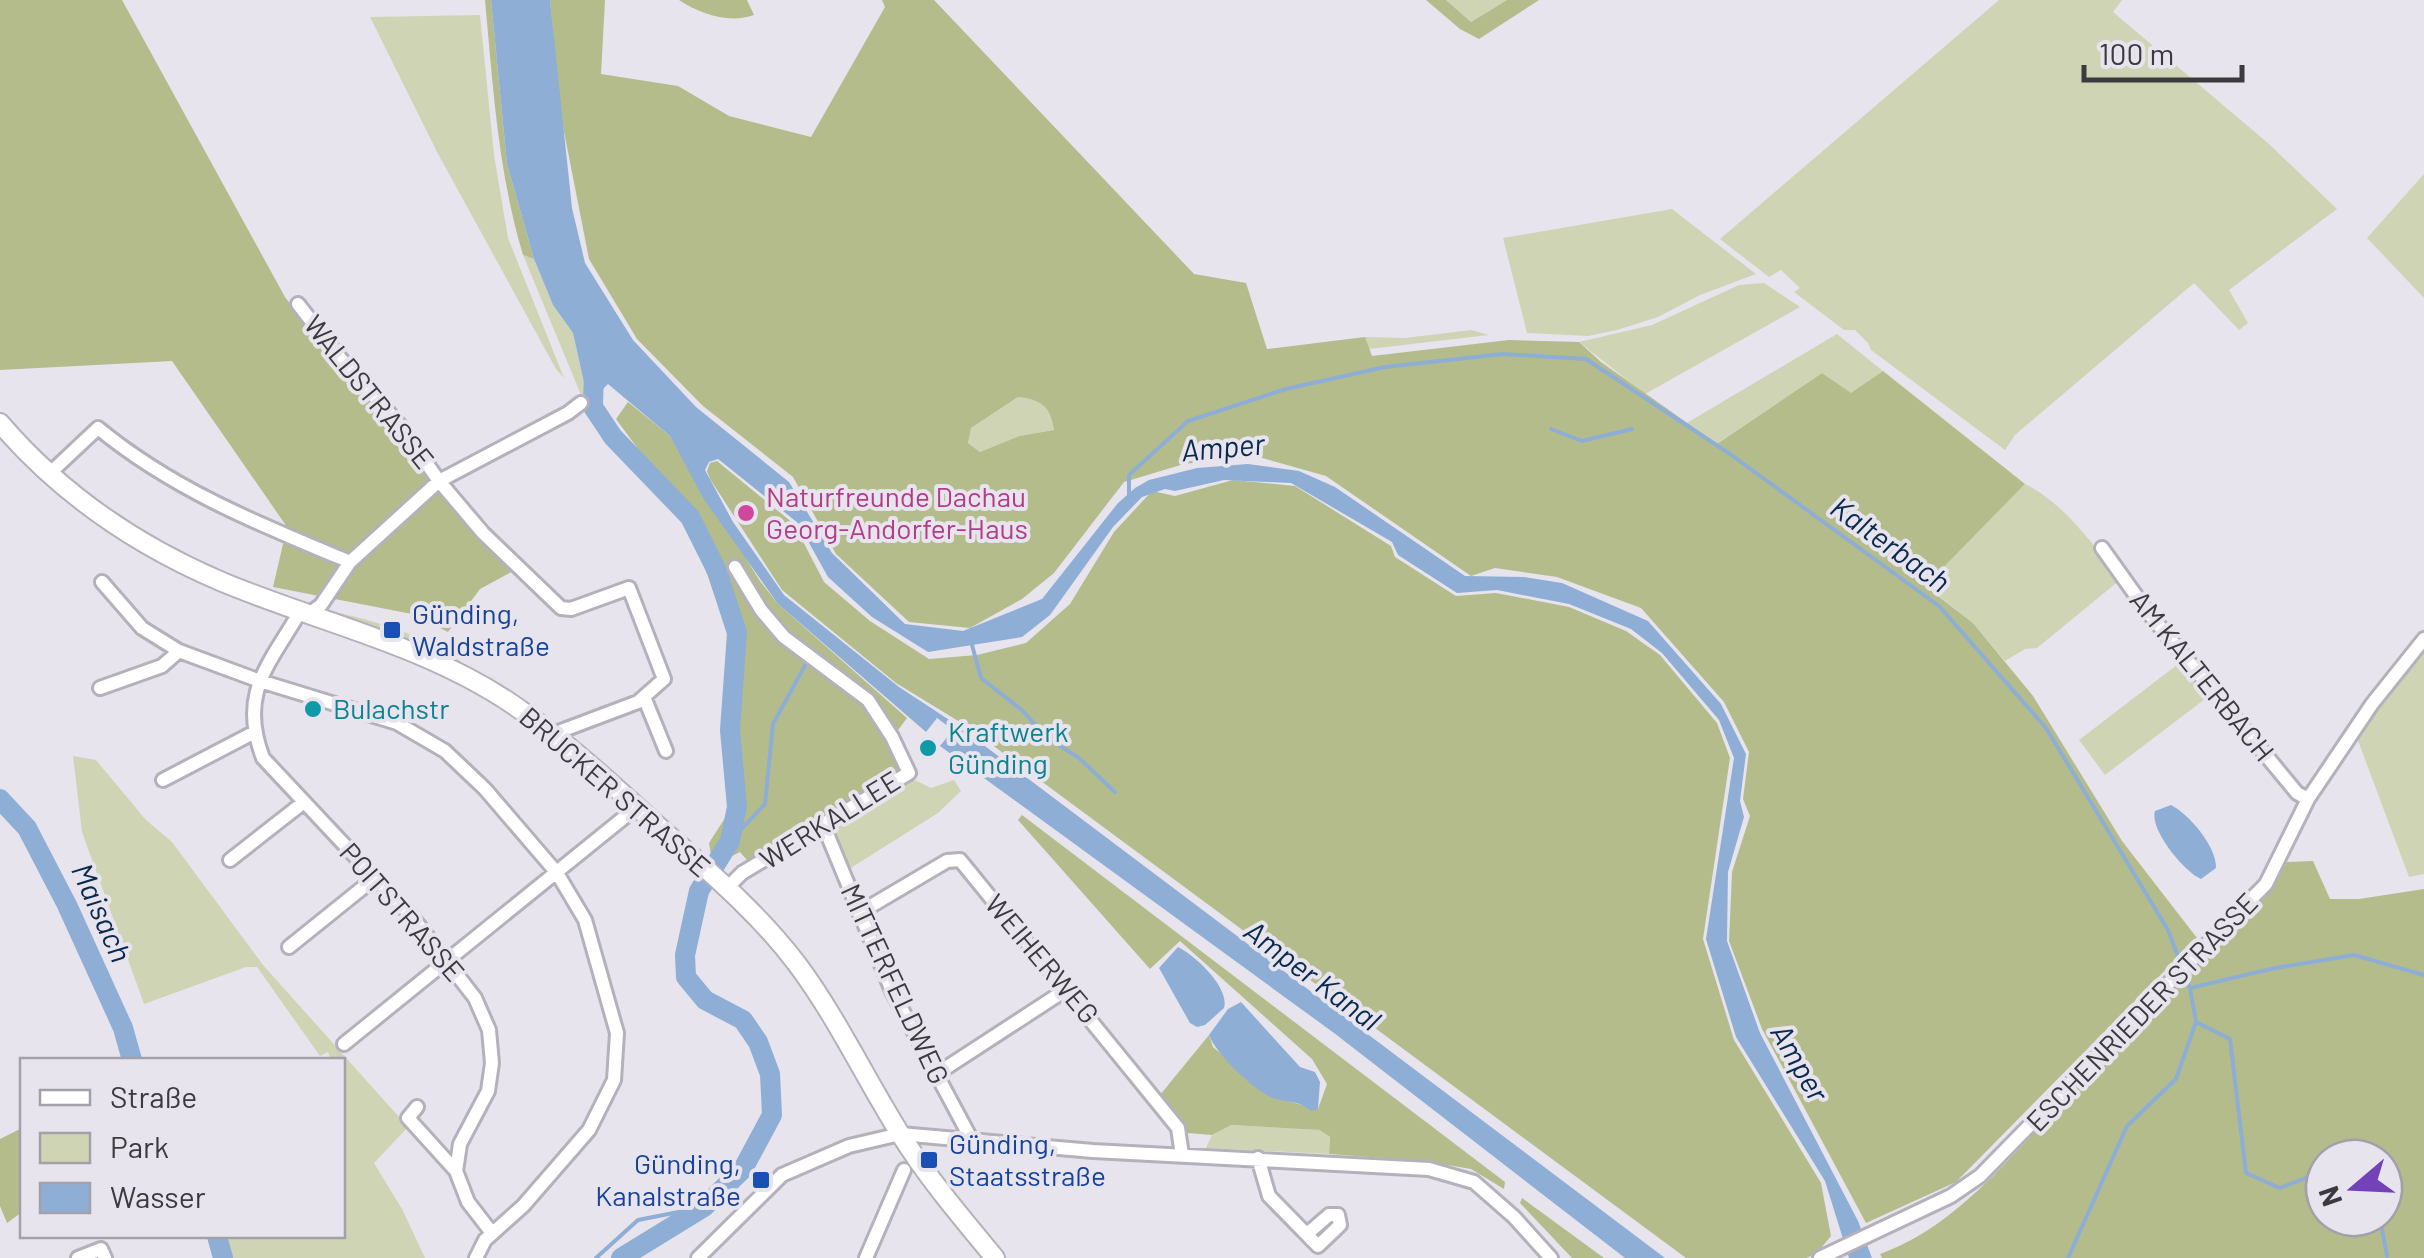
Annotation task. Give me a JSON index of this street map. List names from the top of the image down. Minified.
{"streets":{"main road":["BRUCKER STRASSE"],"street":["WALDSTRASSE","AM KALTERBACH","WERKALLEE","POITSTRASSE","WEIHERWEG","MITTERFELDWEG","ESCHENRIEDER STRASSE"]},"crossings":[["WALDSTRASSE","BRUCKER STRASSE"],["AM KALTERBACH","ESCHENRIEDER STRASSE"],["BRUCKER STRASSE","WERKALLEE"],["WERKALLEE","MITTERFELDWEG"],["WEIHERWEG","MITTERFELDWEG"]],"water":["Amper","Kalterbach","Maisach","Amper Kanal"],"places":{"other":["Naturfreunde Dachau Georg-Andorfer-Haus","Bulachstr","Kraftwerk Günding"],"transit":["Günding, Waldstraße","Günding, Staatsstraße","Günding, Kanalstraße"]},"legend":["Straße","Park","Wasser"],"scale_bar":"100 m","north":"left"}
